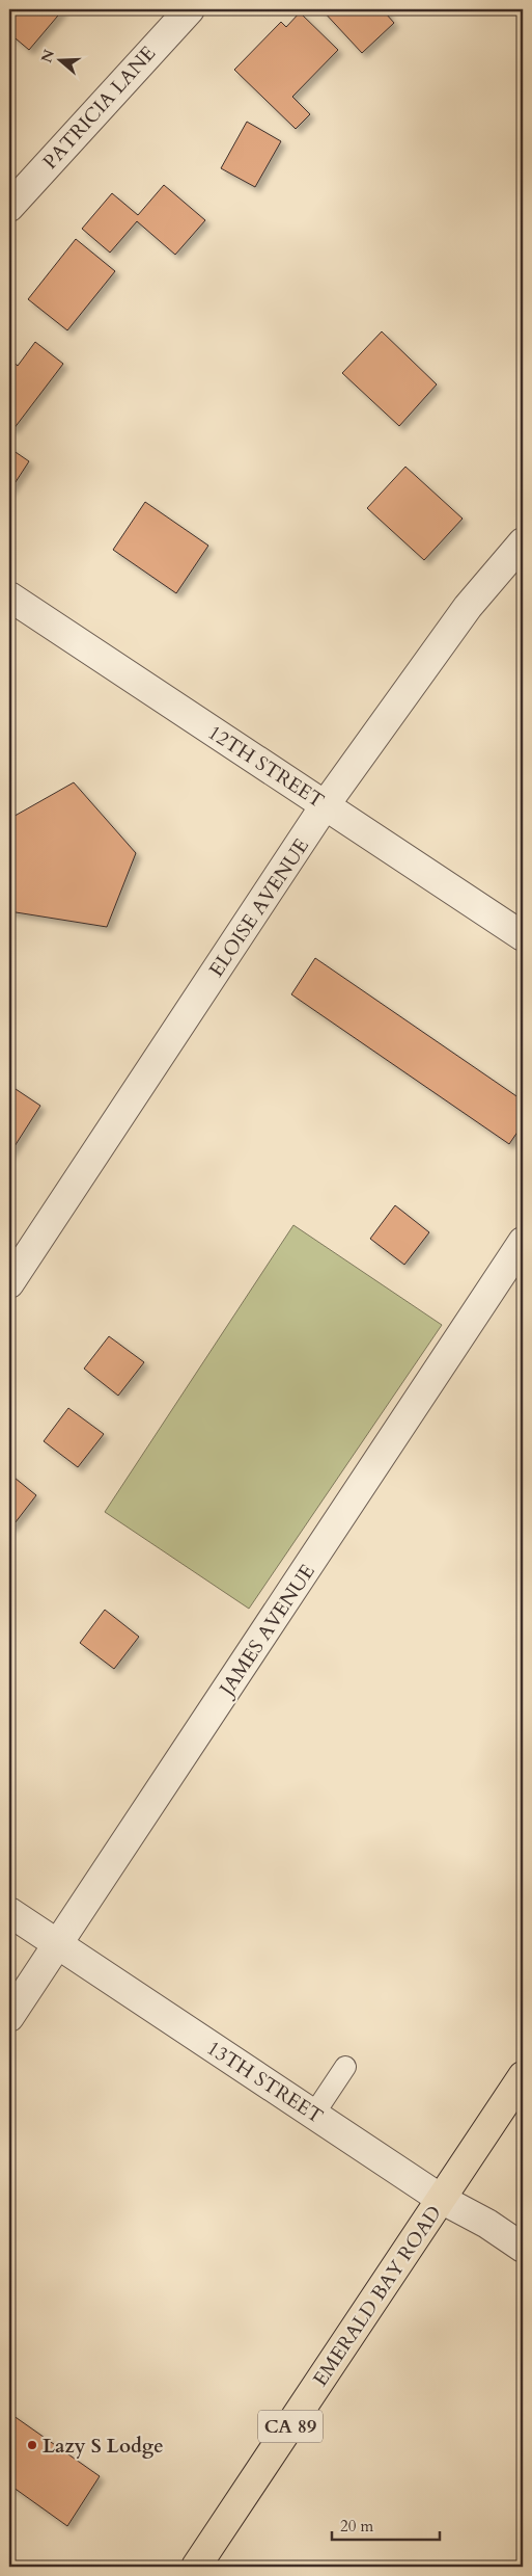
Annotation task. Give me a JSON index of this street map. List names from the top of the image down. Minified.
{"streets":{"main road":["EMERALD BAY ROAD","CA 89"],"street":["PATRICIA LANE","12TH STREET","ELOISE AVENUE","JAMES AVENUE","13TH STREET"]},"crossings":[["12TH STREET","ELOISE AVENUE"],["JAMES AVENUE","13TH STREET"],["13TH STREET","EMERALD BAY ROAD"]],"places":["Lazy S Lodge"],"scale_bar":"20 m","north":"left"}
